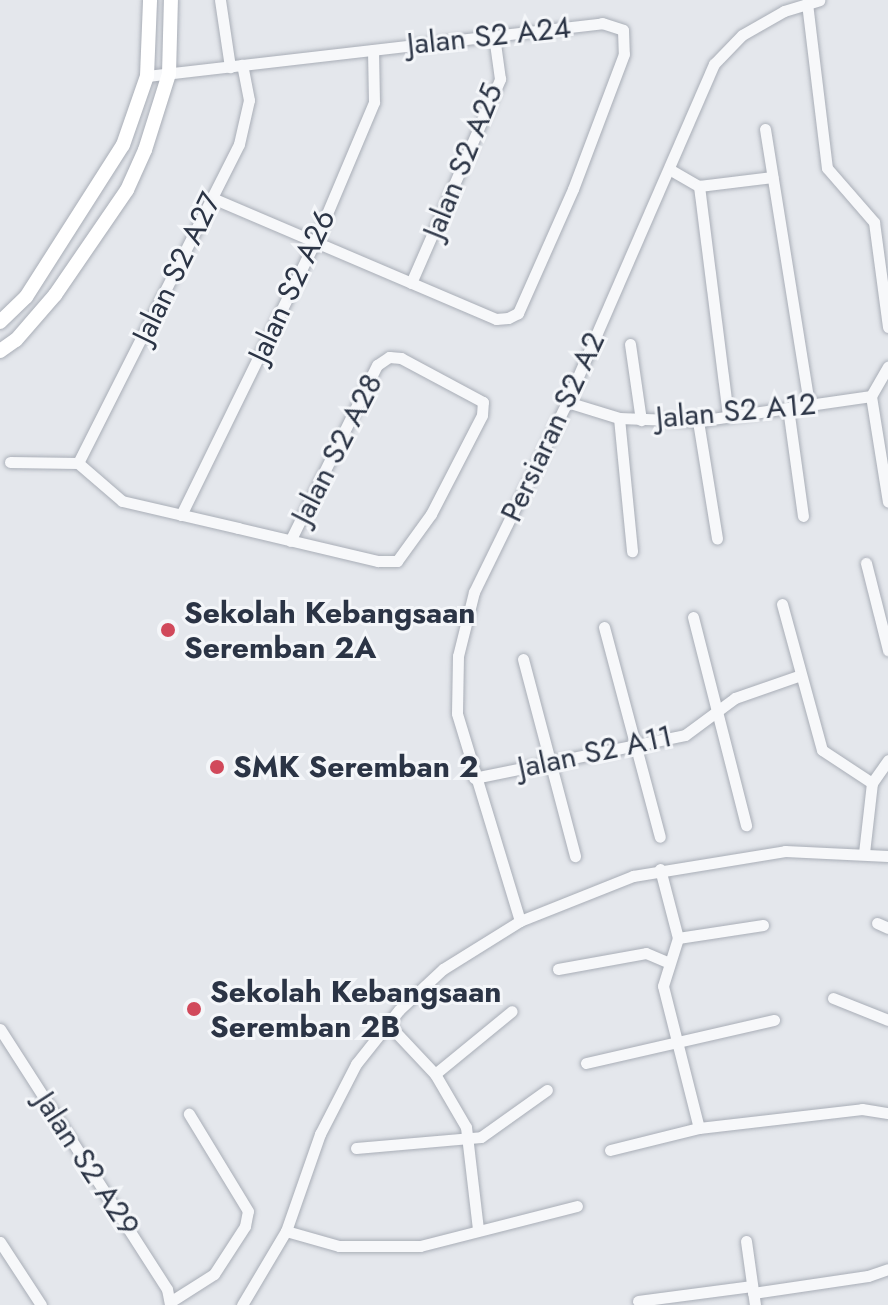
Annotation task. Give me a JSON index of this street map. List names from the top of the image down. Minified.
{"streets":{"street":["Jalan S2 A24","Jalan S2 A25","Jalan S2 A27","Jalan S2 A26","Jalan S2 A12","Persiaran S2 A2","Jalan S2 A28","Jalan S2 A11","Jalan S2 A29"]},"crossings":[["Jalan S2 A24","Jalan S2 A25"],["Jalan S2 A24","Jalan S2 A27"],["Jalan S2 A24","Jalan S2 A26"],["Jalan S2 A12","Persiaran S2 A2"],["Persiaran S2 A2","Jalan S2 A11"]],"places":["Sekolah Kebangsaan Seremban 2A","SMK Seremban 2","Sekolah Kebangsaan Seremban 2B"]}
